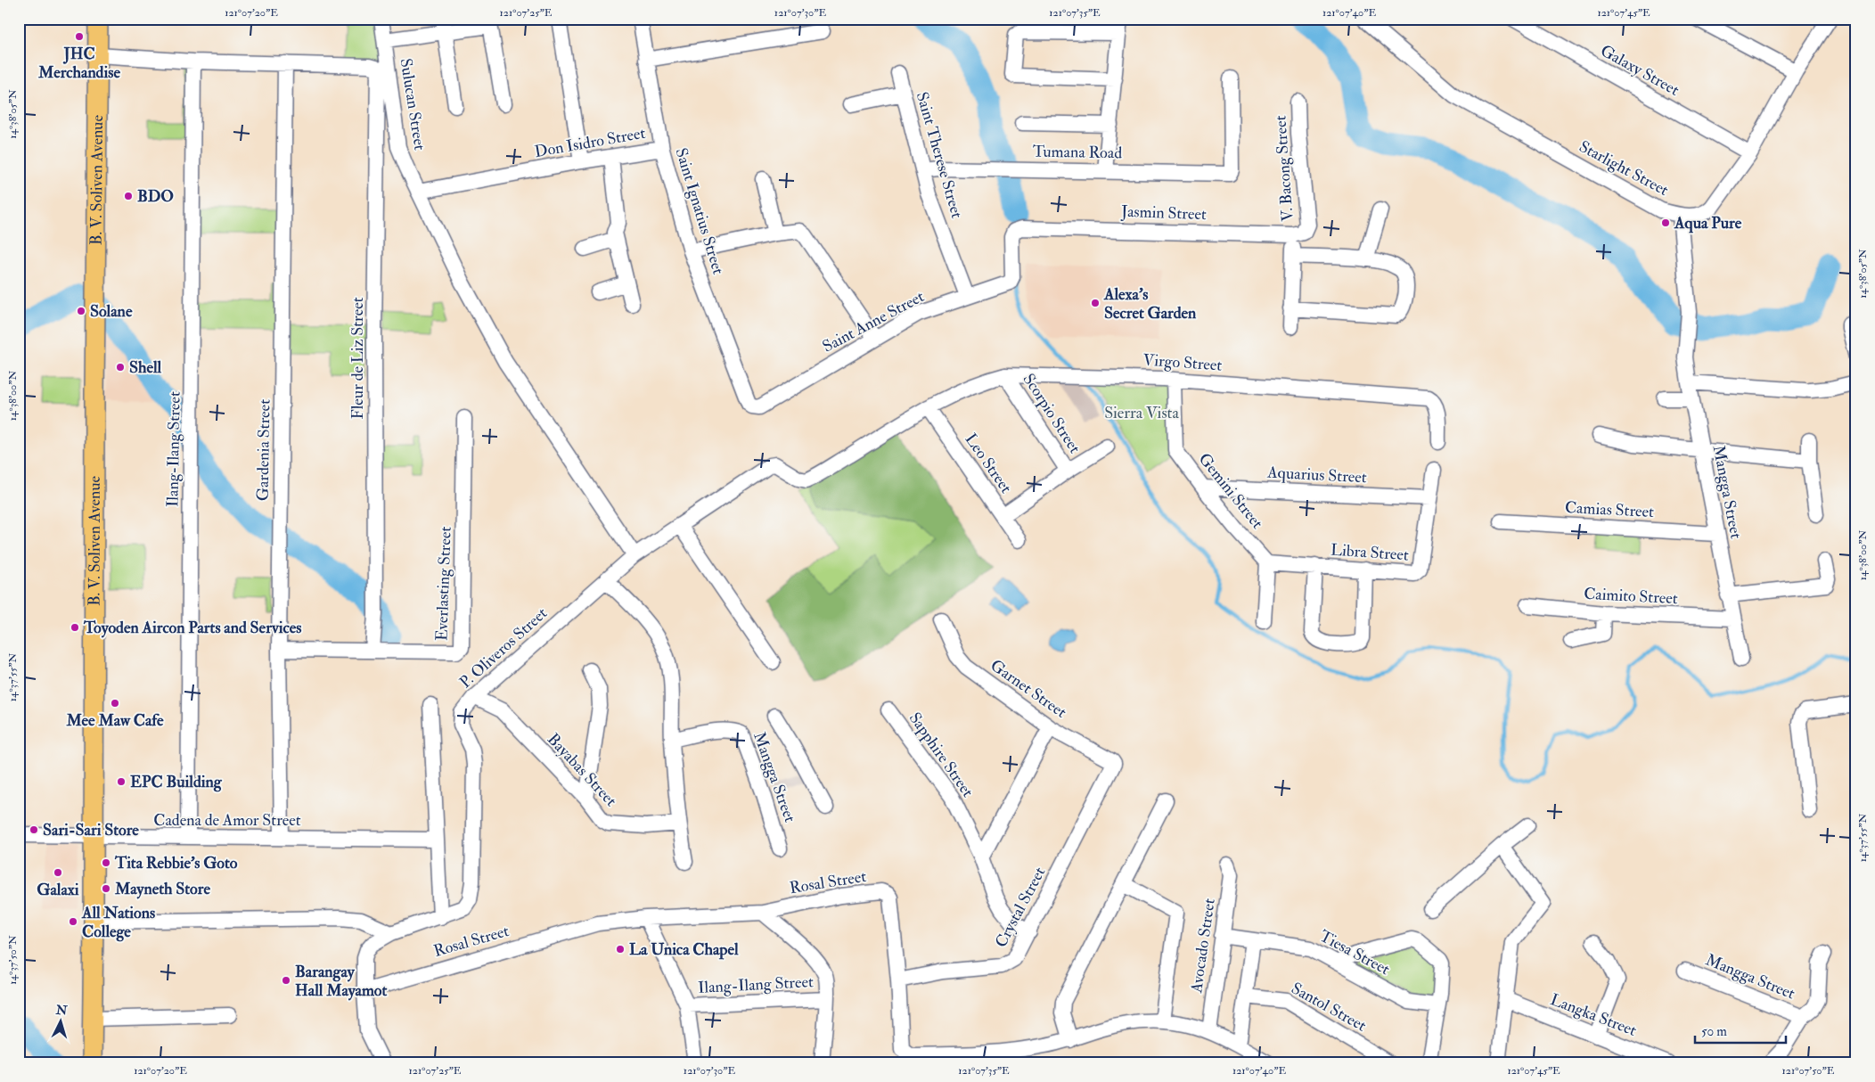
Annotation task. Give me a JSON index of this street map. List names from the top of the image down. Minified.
{"streets":{"main road":["B. V. Soliven Avenue"],"street":["Galaxy Street","Sulucan Street","Don Isidro Street","Tumana Road","Saint Therese Street","V. Bacong Street","Starlight Street","Saint Ignatius Street","Jasmin Street","Saint Anne Street","Fleur de Liz Street","Virgo Street","Scorpio Street","Ilang-Ilang Street","Gardenia Street","Leo Street","Aquarius Street","Gemini Street","Mangga Street","Camias Street","Libra Street","Everlasting Street","Caimito Street","P. Oliveros Street","Garnet Street","Sapphire Street","Bayabas Street","Cadena de Amor Street","Rosal Street","Crystal Street","Avocado Street","Tiesa Street","Santol Street","Langka Street"]},"crossings":[["Galaxy Street","Starlight Street"],["Sulucan Street","Don Isidro Street"],["Sulucan Street","P. Oliveros Street"],["Don Isidro Street","Saint Ignatius Street"],["Tumana Road","Saint Therese Street"],["Saint Therese Street","Saint Anne Street"],["V. Bacong Street","Jasmin Street"],["Starlight Street","Mangga Street"],["B. V. Soliven Avenue","Cadena de Amor Street"],["Saint Ignatius Street","Saint Anne Street"],["Jasmin Street","Saint Anne Street"],["Fleur de Liz Street","Gardenia Street"],["Fleur de Liz Street","Everlasting Street"],["Virgo Street","Scorpio Street"],["Virgo Street","Leo Street"],["Virgo Street","Gemini Street"],["Virgo Street","P. Oliveros Street"],["Ilang-Ilang Street","Cadena de Amor Street"],["Gardenia Street","Everlasting Street"],["Gardenia Street","Cadena de Amor Street"],["Aquarius Street","Gemini Street"],["Aquarius Street","Libra Street"],["Gemini Street","Libra Street"],["Mangga Street","Camias Street"],["Mangga Street","Caimito Street"],["P. Oliveros Street","Bayabas Street"],["P. Oliveros Street","Rosal Street"],["Garnet Street","Crystal Street"],["Sapphire Street","Crystal Street"],["Rosal Street","Crystal Street"],["Rosal Street","Avocado Street"],["Avocado Street","Tiesa Street"]],"parks":["Sierra Vista"],"places":["JHC Merchandise","BDO","Aqua Pure","Alexa's Secret Garden","Solane","Shell","Toyoden Aircon Parts and Services","Mee Maw Cafe","EPC Building","Sari-Sari Store","Tita Rebbie's Goto","Galaxi","Mayneth Store","All Nations College","La Unica Chapel","Barangay Hall Mayamot"],"scale_bar":"50 m","north":"top","coordinates":["121°07'20\"E","121°07'25\"E","121°07'30\"E","121°07'35\"E","121°07'40\"E","121°07'45\"E","14°38'05\"N","14°38'00\"N","14°37'55\"N","14°37'50\"N","121°07'50\"E"]}
